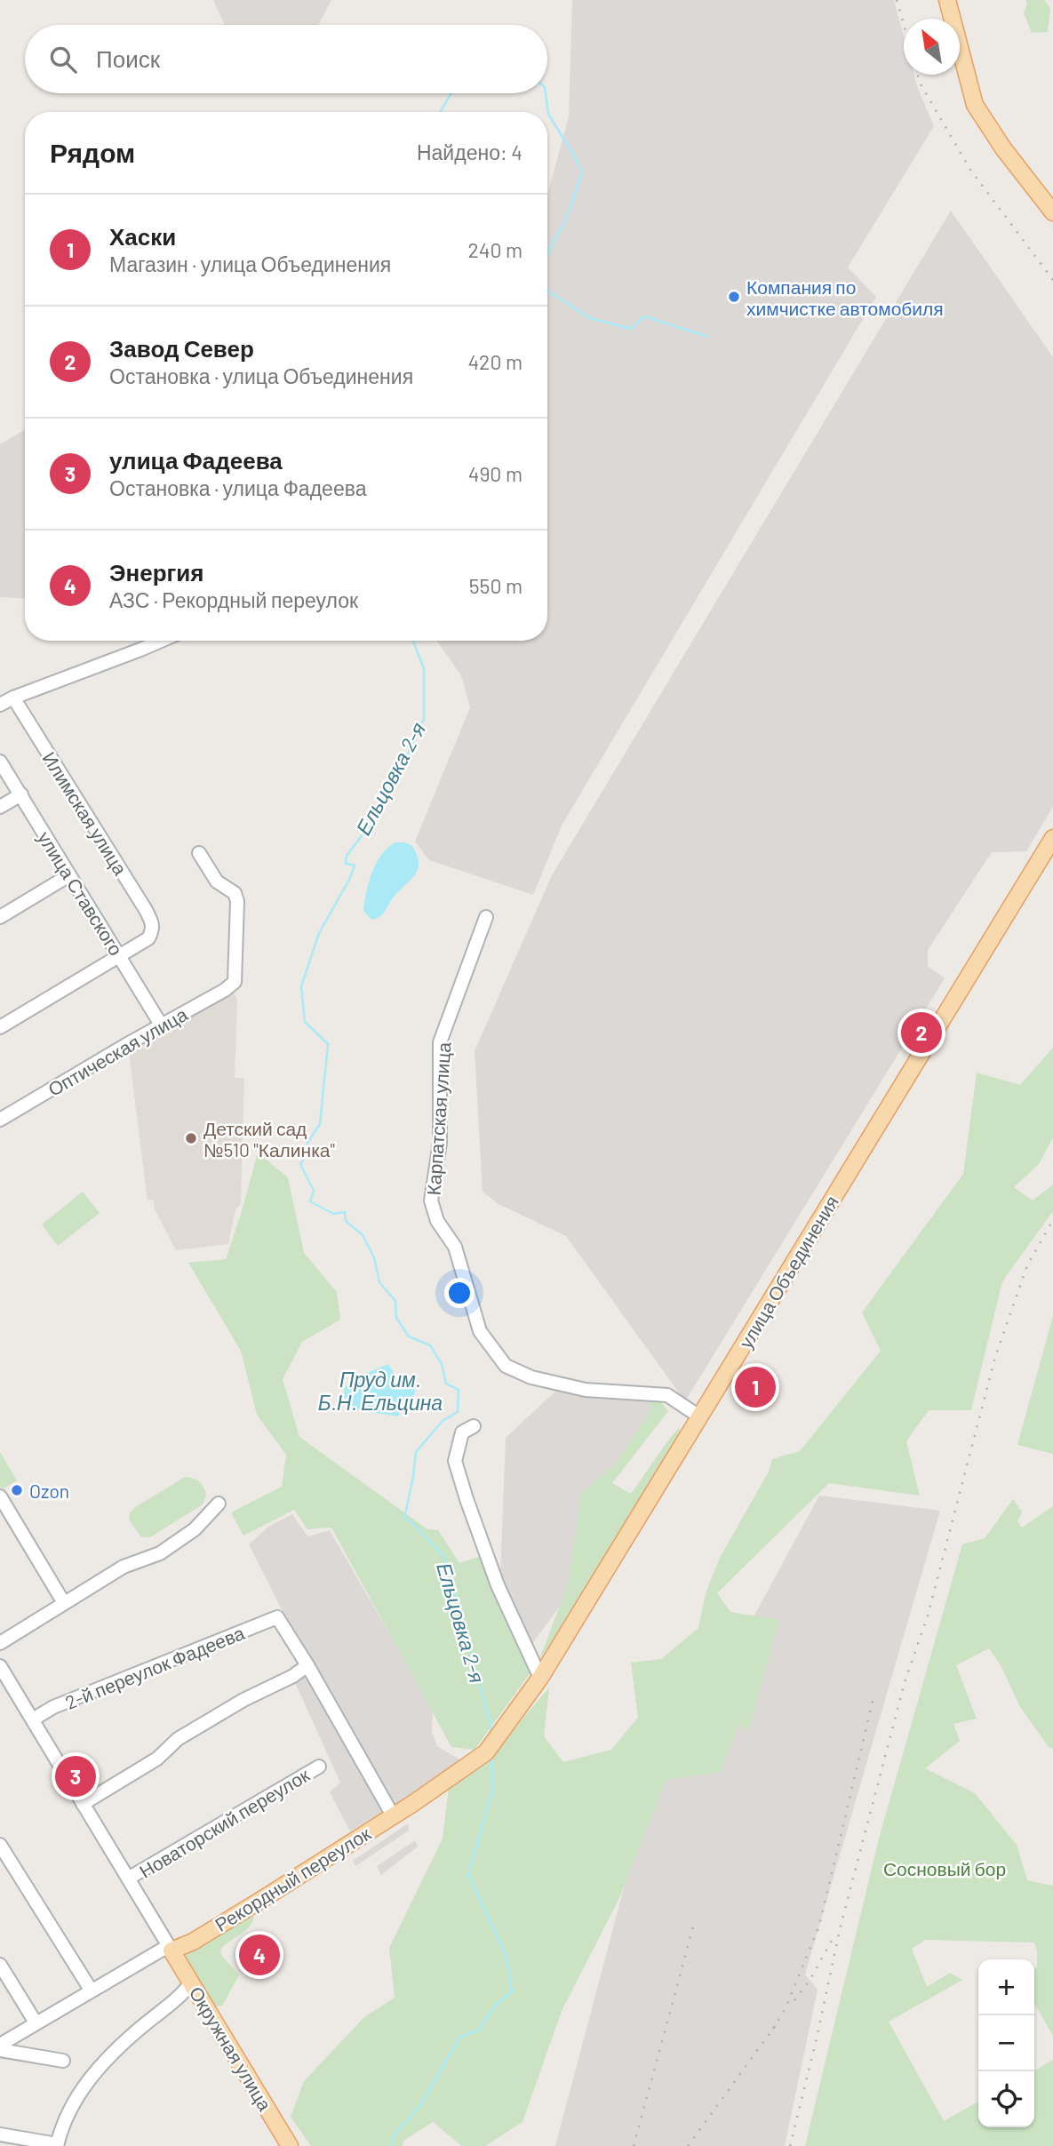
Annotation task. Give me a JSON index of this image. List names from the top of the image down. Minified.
{"streets":{"main road":["улица Объединения","Рекордный переулок","Окружная улица"],"street":["Илимская улица","улица Ставского","Оптическая улица","Карпатская улица","2-й переулок Фадеева","Новаторский переулок"]},"crossings":[["Илимская улица","улица Ставского"],["улица Ставского","Оптическая улица"],["Карпатская улица","улица Объединения"],["улица Объединения","Рекордный переулок"],["Рекордный переулок","Окружная улица"]],"water":["Ельцовка 2-я","Пруд им. Б.Н. Ельцина"],"parks":["Сосновый бор"],"places":["Компания по химчистке автомобиля","Детский сад №510 \"Калинка\"","Ozon"],"north":"top left","page":{"search":"Поиск","heading":["Рядом","Найдено: 4"],"list":[{"mark":"1","name":"Хаски","note":"Магазин · улица Объединения","value":"240 m"},{"mark":"2","name":"Завод Север","note":"Остановка · улица Объединения","value":"420 m"},{"mark":"3","name":"улица Фадеева","note":"Остановка · улица Фадеева","value":"490 m"},{"mark":"4","name":"Энергия","note":"АЗС · Рекордный переулок","value":"550 m"}],"pins":["2","1","3","4"],"map_buttons":["+","−"]}}
